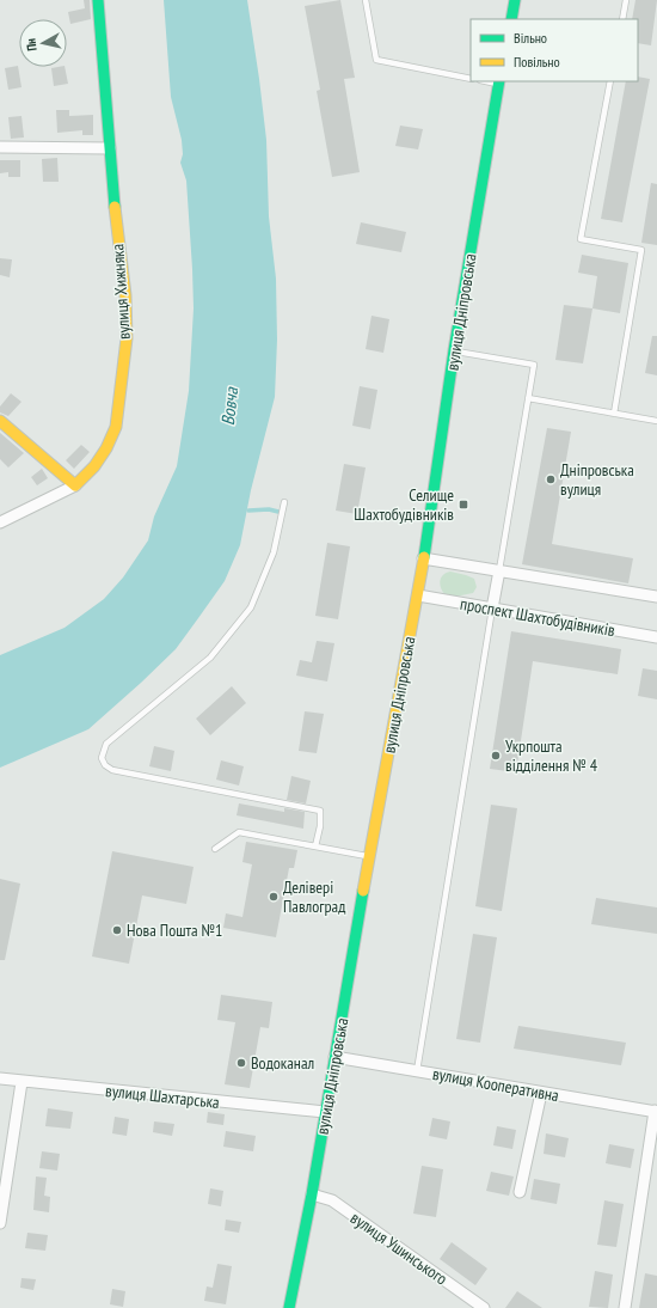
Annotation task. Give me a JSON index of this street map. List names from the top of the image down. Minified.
{"streets":{"main road":["вулиця Хижняка","вулиця Дніпровська"],"street":["проспект Шахтобудівників","вулиця Кооперативна","вулиця Шахтарська","вулиця Ушинського"]},"crossings":[["вулиця Дніпровська","проспект Шахтобудівників"],["вулиця Дніпровська","вулиця Кооперативна"],["вулиця Дніпровська","вулиця Шахтарська"],["вулиця Дніпровська","вулиця Ушинського"]],"water":["Вовча"],"places":{"other":["Дніпровська вулиця","Укрпошта відділення № 4","Делівері Павлоград","Нова Пошта №1","Водоканал"],"transit":["Селище Шахтобудівників"]},"legend":["Вільно","Повільно"],"north":"left"}
